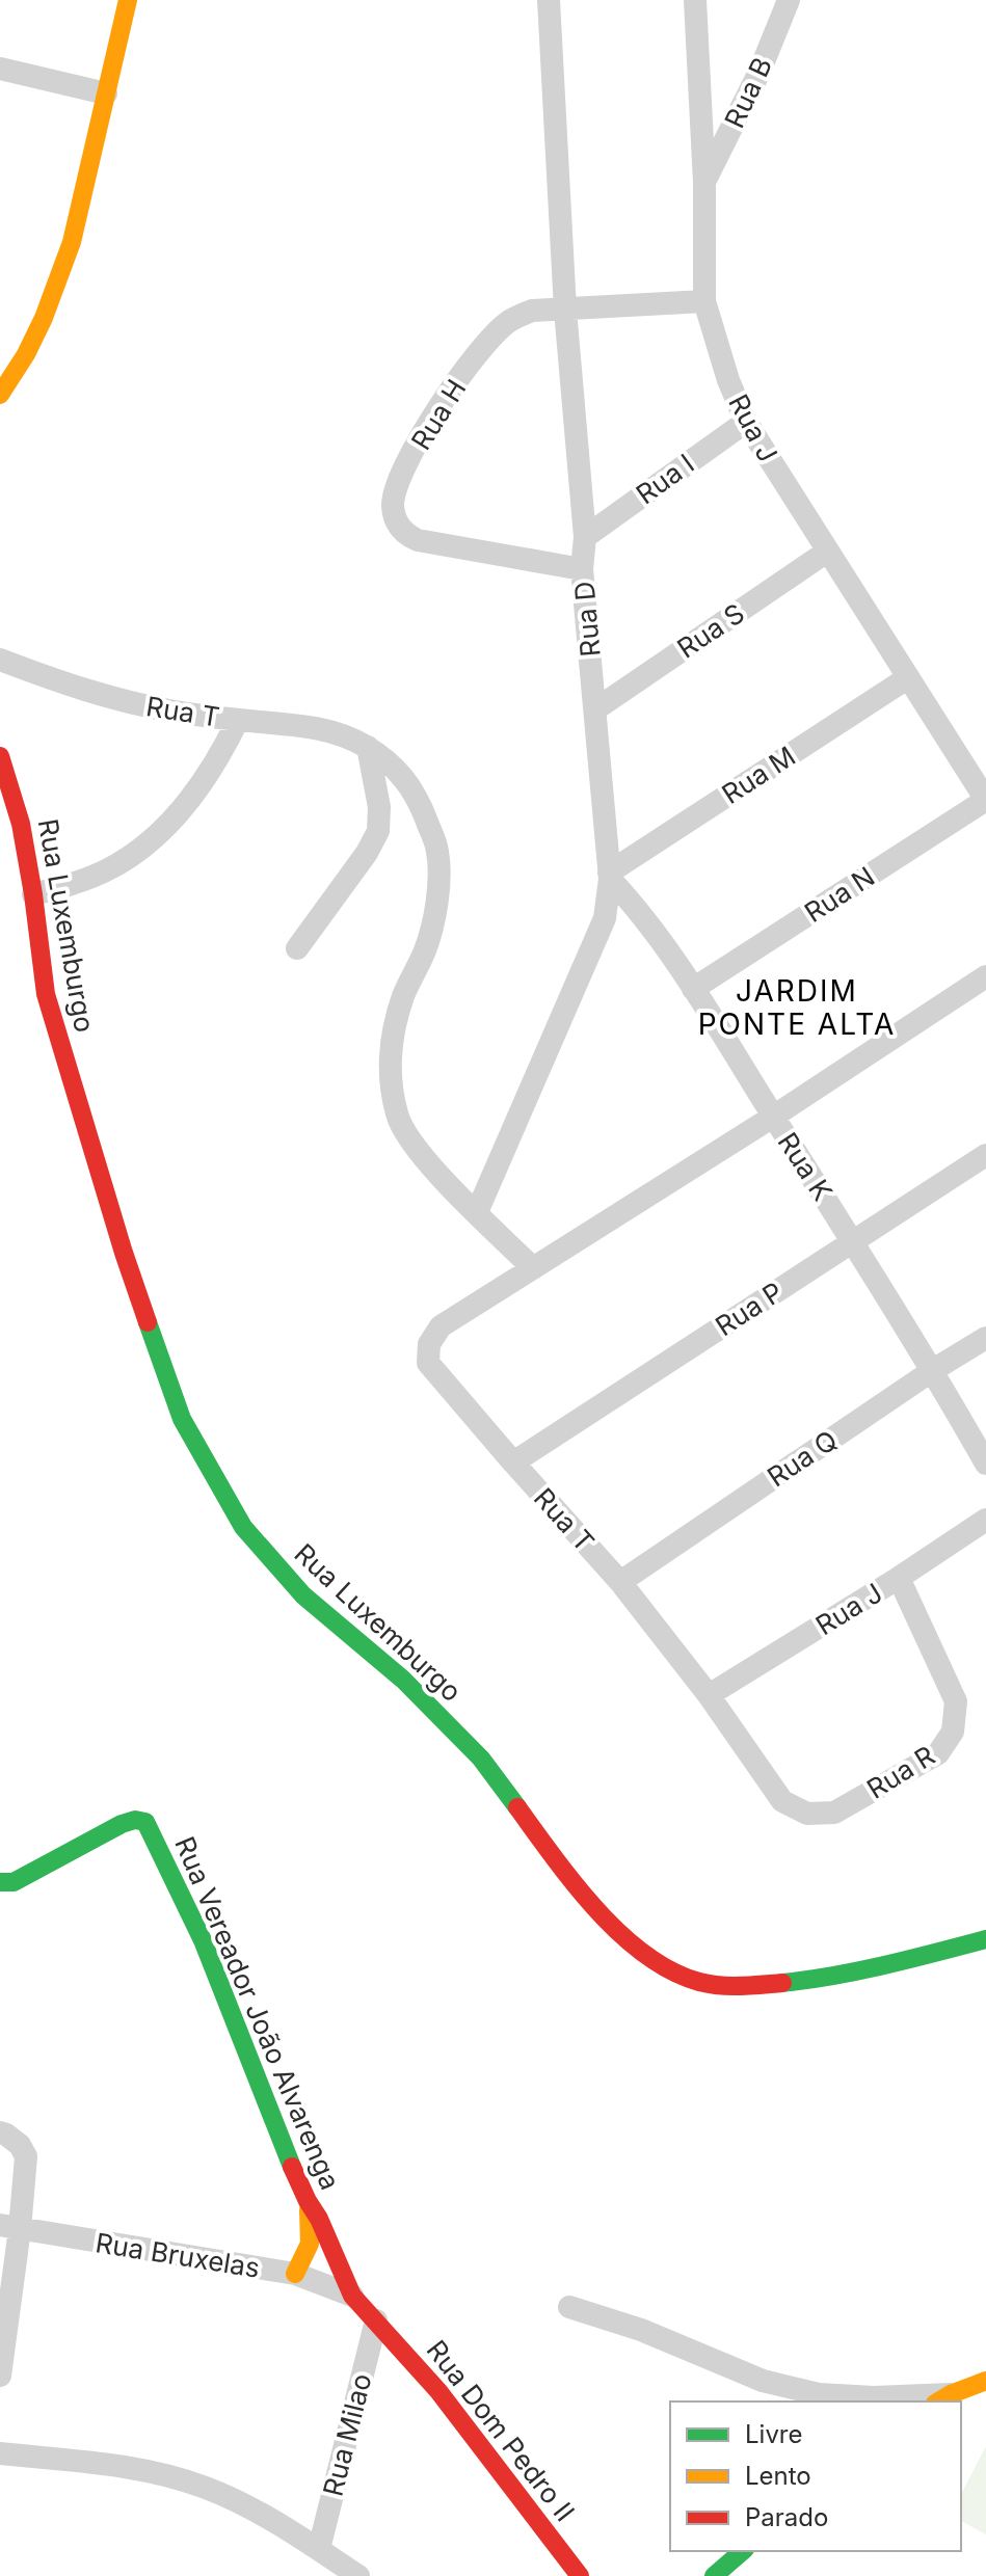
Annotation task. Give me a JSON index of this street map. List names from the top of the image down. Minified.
{"streets":{"street":["Rua B","Rua H","Rua J","Rua I","Rua D","Rua S","Rua T","Rua M","Rua N","Rua Luxemburgo","Rua K","Rua P","Rua Q","Rua R","Rua Vereador João Alvarenga","Rua Bruxelas","Rua Dom Pedro II","Rua Milao"]},"crossings":[["Rua B","Rua J"],["Rua H","Rua J"],["Rua H","Rua D"],["Rua J","Rua I"],["Rua J","Rua S"],["Rua J","Rua T"],["Rua J","Rua M"],["Rua J","Rua N"],["Rua J","Rua R"],["Rua I","Rua D"],["Rua D","Rua S"],["Rua D","Rua T"],["Rua D","Rua M"],["Rua D","Rua K"],["Rua T","Rua K"],["Rua T","Rua P"],["Rua T","Rua Q"],["Rua T","Rua R"],["Rua M","Rua K"],["Rua N","Rua K"],["Rua K","Rua P"],["Rua K","Rua Q"],["Rua Vereador João Alvarenga","Rua Bruxelas"],["Rua Vereador João Alvarenga","Rua Dom Pedro II"],["Rua Vereador João Alvarenga","Rua Milao"],["Rua Dom Pedro II","Rua Milao"]],"districts":["JARDIM PONTE ALTA"],"legend":["Livre","Lento","Parado"]}
